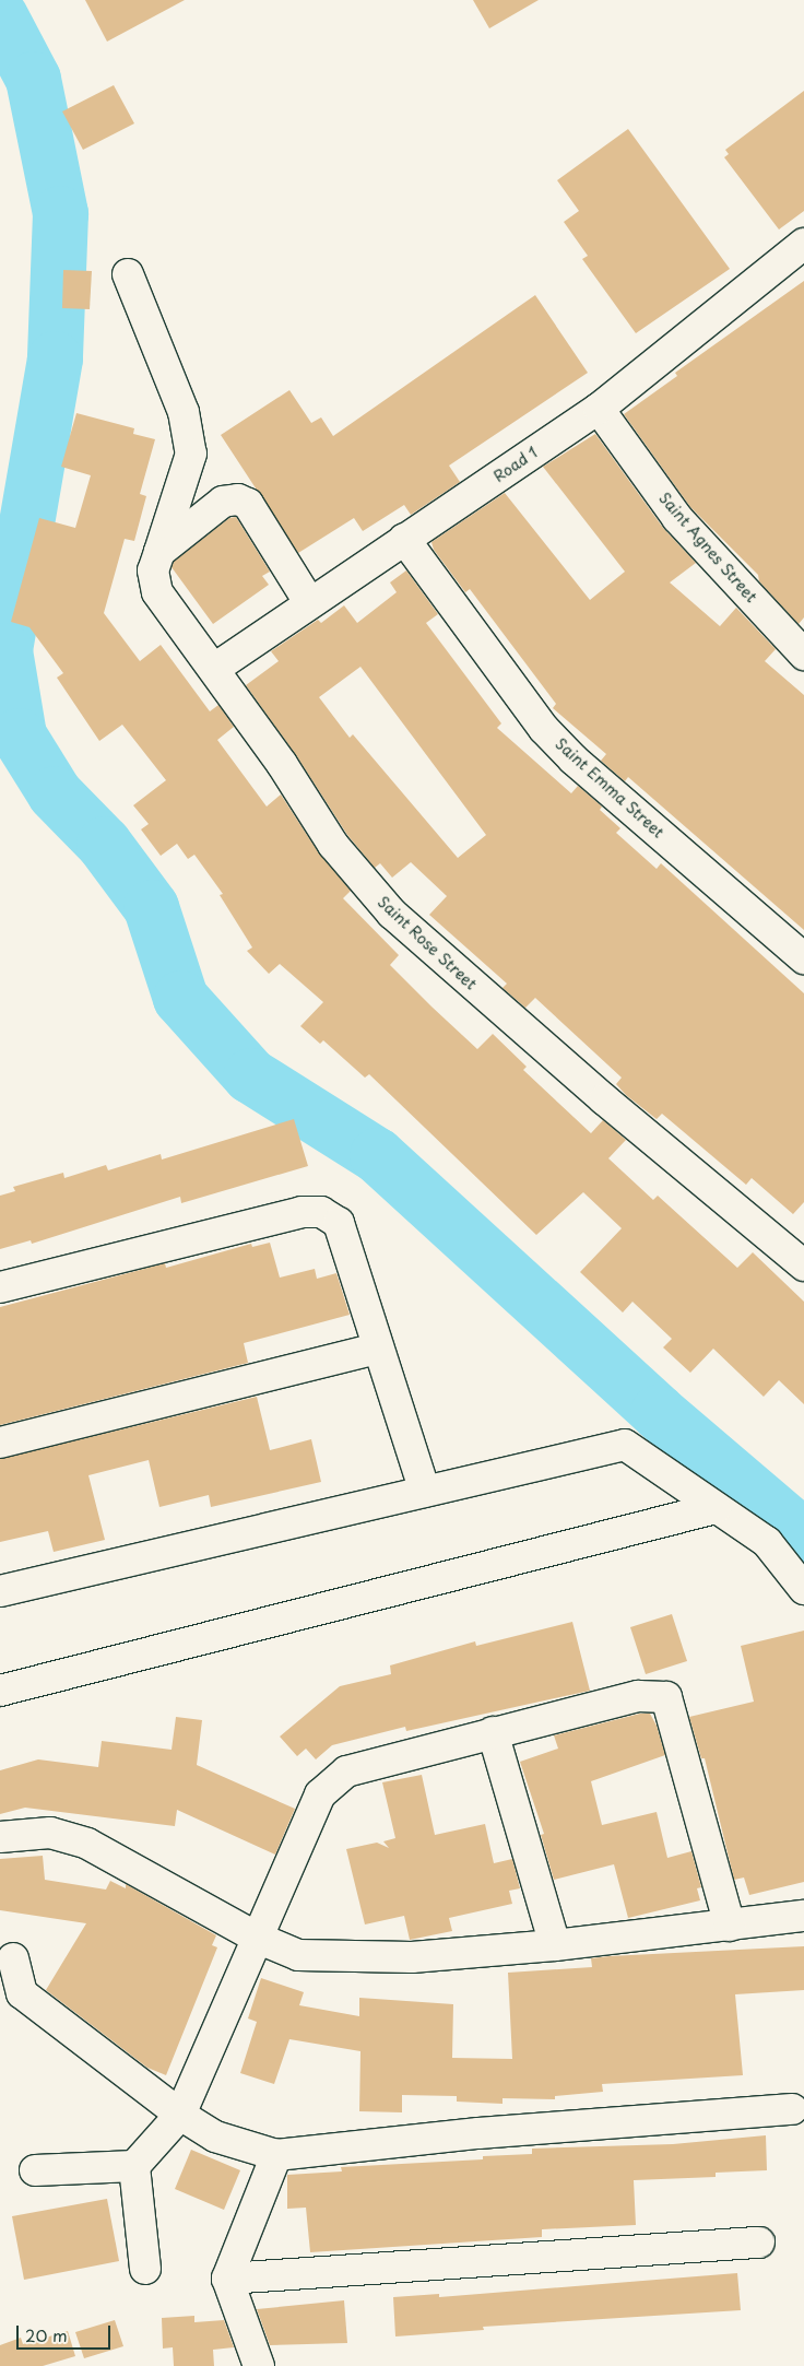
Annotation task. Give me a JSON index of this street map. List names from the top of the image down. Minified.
{"streets":{"street":["Road 1","Saint Agnes Street","Saint Emma Street","Saint Rose Street"]},"crossings":[["Road 1","Saint Agnes Street"],["Road 1","Saint Emma Street"],["Road 1","Saint Rose Street"]],"scale_bar":"20 m"}
